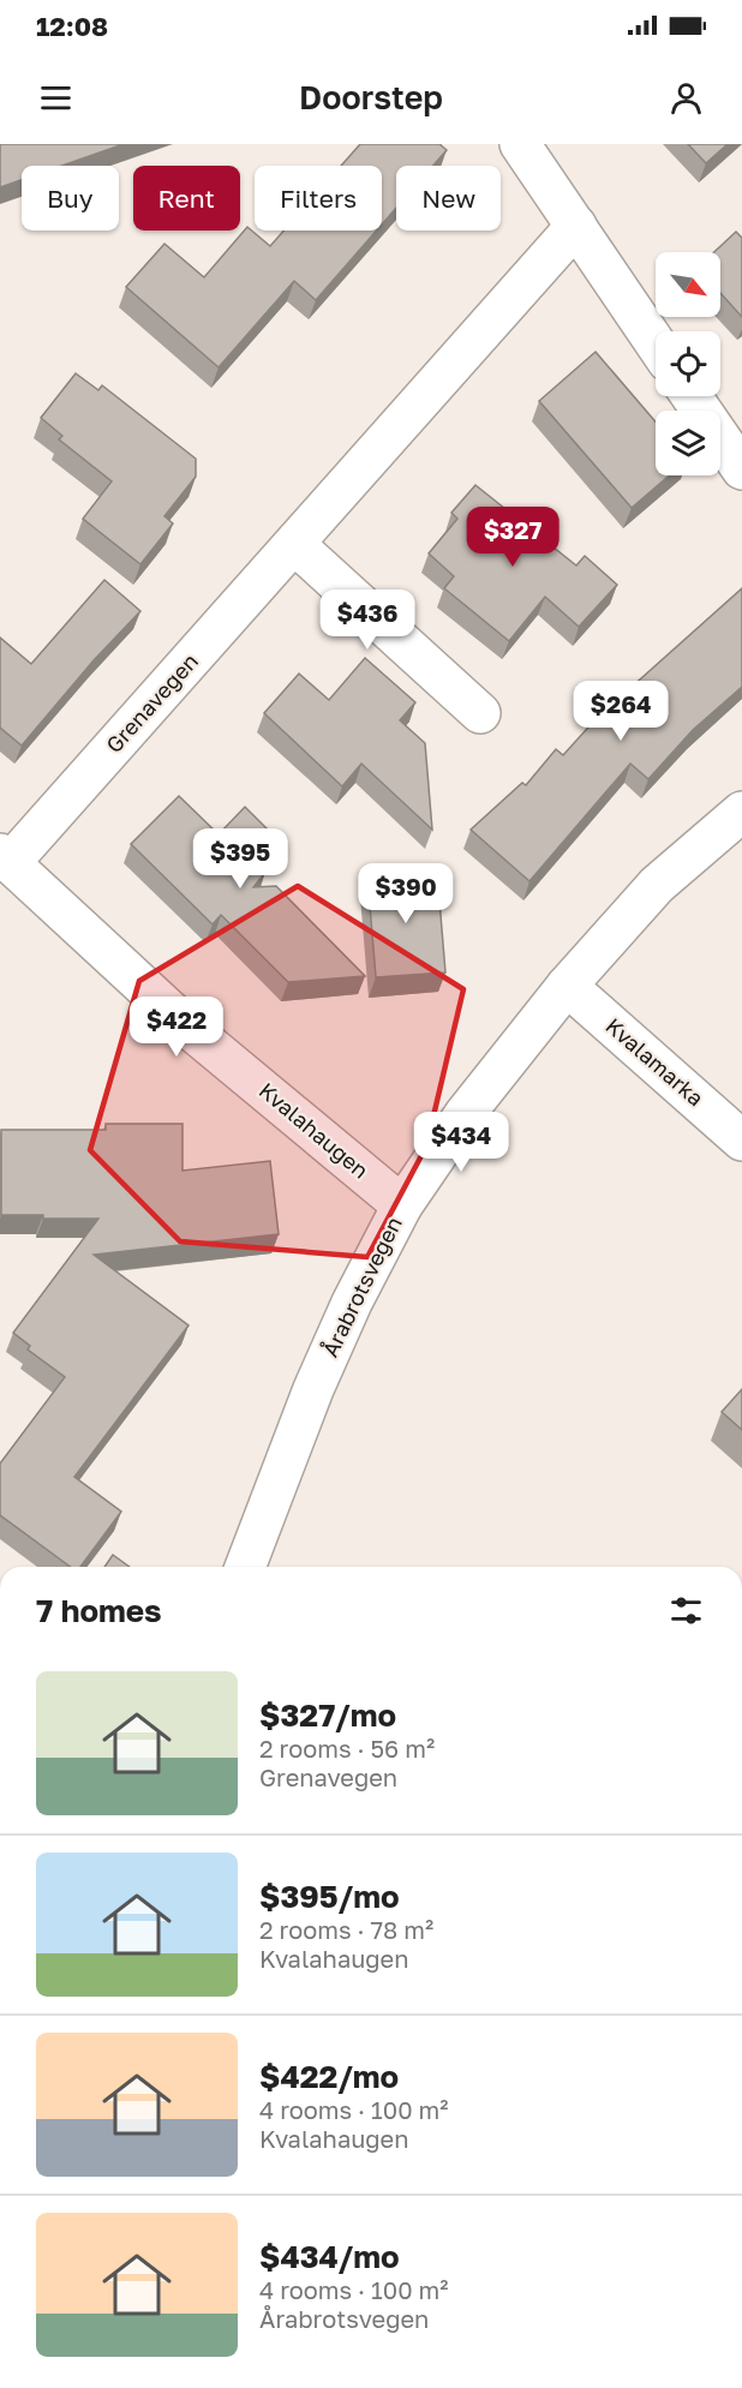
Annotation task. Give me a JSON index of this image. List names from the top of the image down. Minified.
{"streets":{"street":["Grenavegen","Kvalamarka","Kvalahaugen","Årabrotsvegen"]},"crossings":[["Grenavegen","Kvalahaugen"],["Kvalamarka","Årabrotsvegen"],["Kvalahaugen","Årabrotsvegen"]],"north":"bottom right","page":{"status":"12:08","header":"Doorstep","chip":["Buy","Rent","Filters","New"],"price":["$327","$436","$264","$395","$390","$422","$434"],"heading":"7 homes","list":[{"name":"$327/mo","note":"2 rooms · 56 m² · Grenavegen"},{"name":"$395/mo","note":"2 rooms · 78 m² · Kvalahaugen"},{"name":"$422/mo","note":"4 rooms · 100 m² · Kvalahaugen"},{"name":"$434/mo","note":"4 rooms · 100 m² · Årabrotsvegen"}]}}
